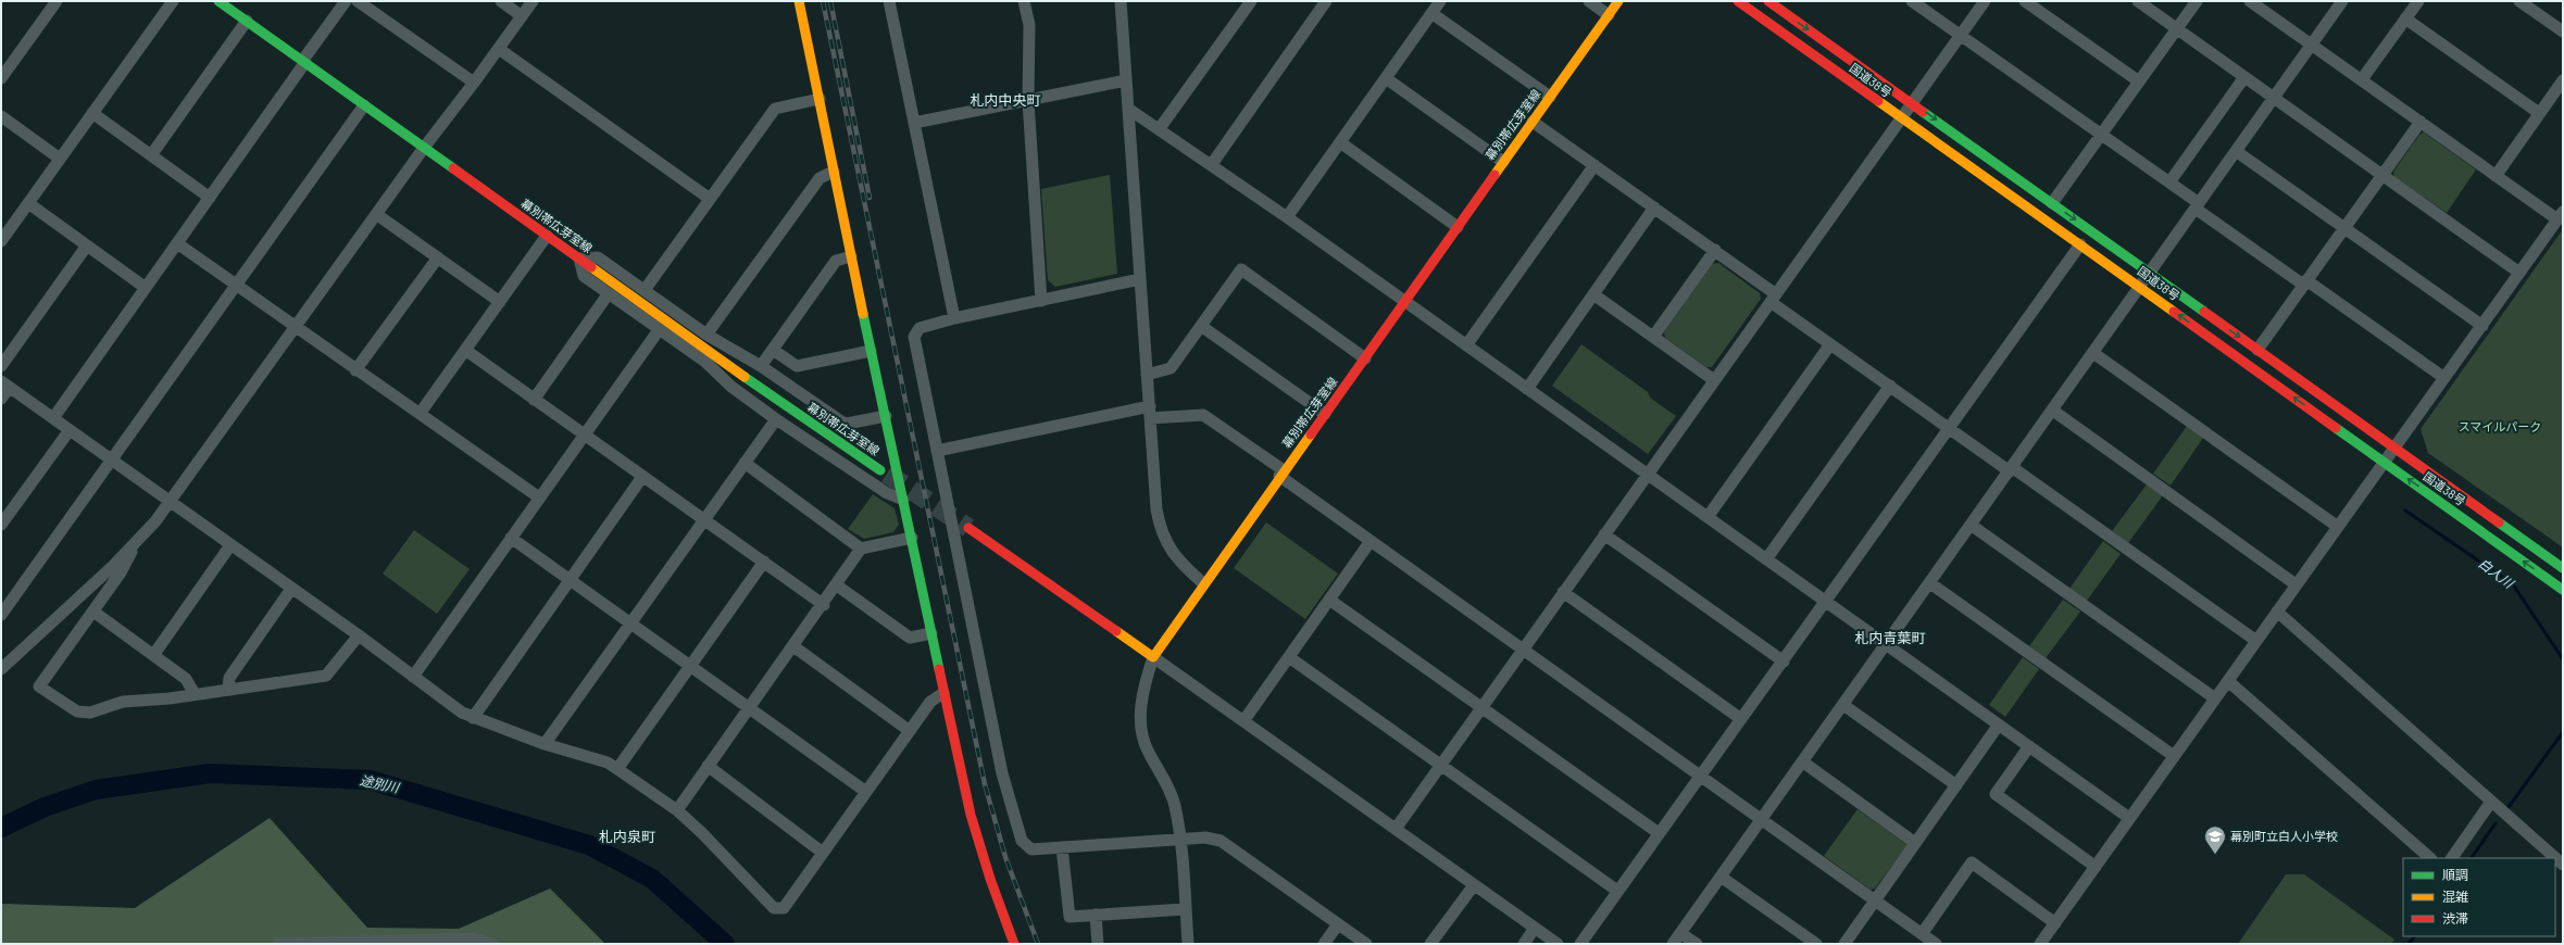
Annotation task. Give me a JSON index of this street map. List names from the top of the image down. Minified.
{"streets":{"main road":["国道38号","幕別帯広芽室線"]},"districts":["札内中央町","札内青葉町","札内泉町"],"water":["白人川","途別川"],"parks":["スマイルパーク"],"places":{"school or university":["幕別町立白人小学校"]},"legend":["順調","混雑","渋滞"]}
